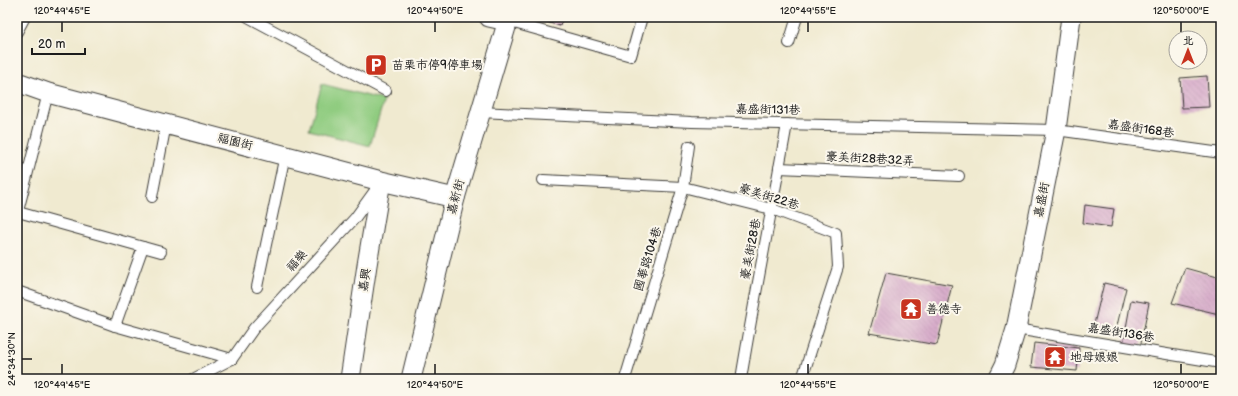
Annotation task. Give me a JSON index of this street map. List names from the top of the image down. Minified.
{"streets":{"street":["福園街","嘉新街","嘉盛街","嘉興"],"lane":["嘉盛街131巷","嘉盛街168巷","豪美街28巷32弄","豪美街22巷","豪美街28巷","國華路104巷","福樂","嘉盛街136巷"]},"crossings":[["嘉盛街131巷","嘉盛街168巷"],["嘉盛街131巷","嘉新街"],["嘉盛街131巷","嘉盛街"],["嘉盛街131巷","豪美街28巷"],["嘉盛街168巷","嘉盛街"],["福園街","嘉新街"],["福園街","福樂"],["福園街","嘉興"],["豪美街28巷32弄","豪美街28巷"],["豪美街22巷","豪美街28巷"],["豪美街22巷","國華路104巷"],["嘉盛街","嘉盛街136巷"],["福樂","嘉興"]],"places":{"parking":["苗栗市停9停車場"],"temple":["善德寺","地母娘娘"]},"scale_bar":"20 m","north":"top","coordinates":["120°49'45\"E","120°49'50\"E","120°49'55\"E","120°50'00\"E","24°34'30\"N"]}
